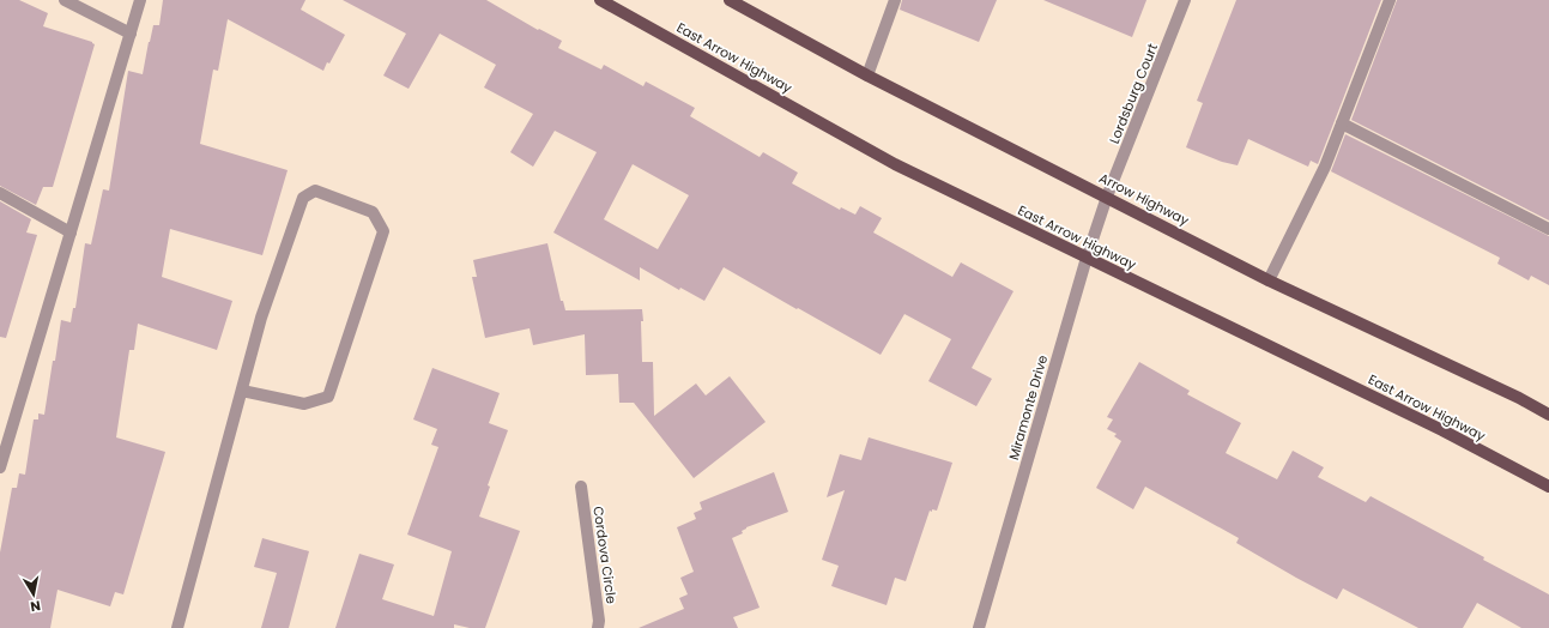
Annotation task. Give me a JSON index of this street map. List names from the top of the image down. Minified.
{"streets":{"main road":["East Arrow Highway","Arrow Highway"],"street":["Lordsburg Court","Miramonte Drive","Cordova Circle"]},"crossings":[["East Arrow Highway","Miramonte Drive"],["Lordsburg Court","Arrow Highway"],["Lordsburg Court","Miramonte Drive"],["Arrow Highway","Miramonte Drive"]],"north":"bottom"}
